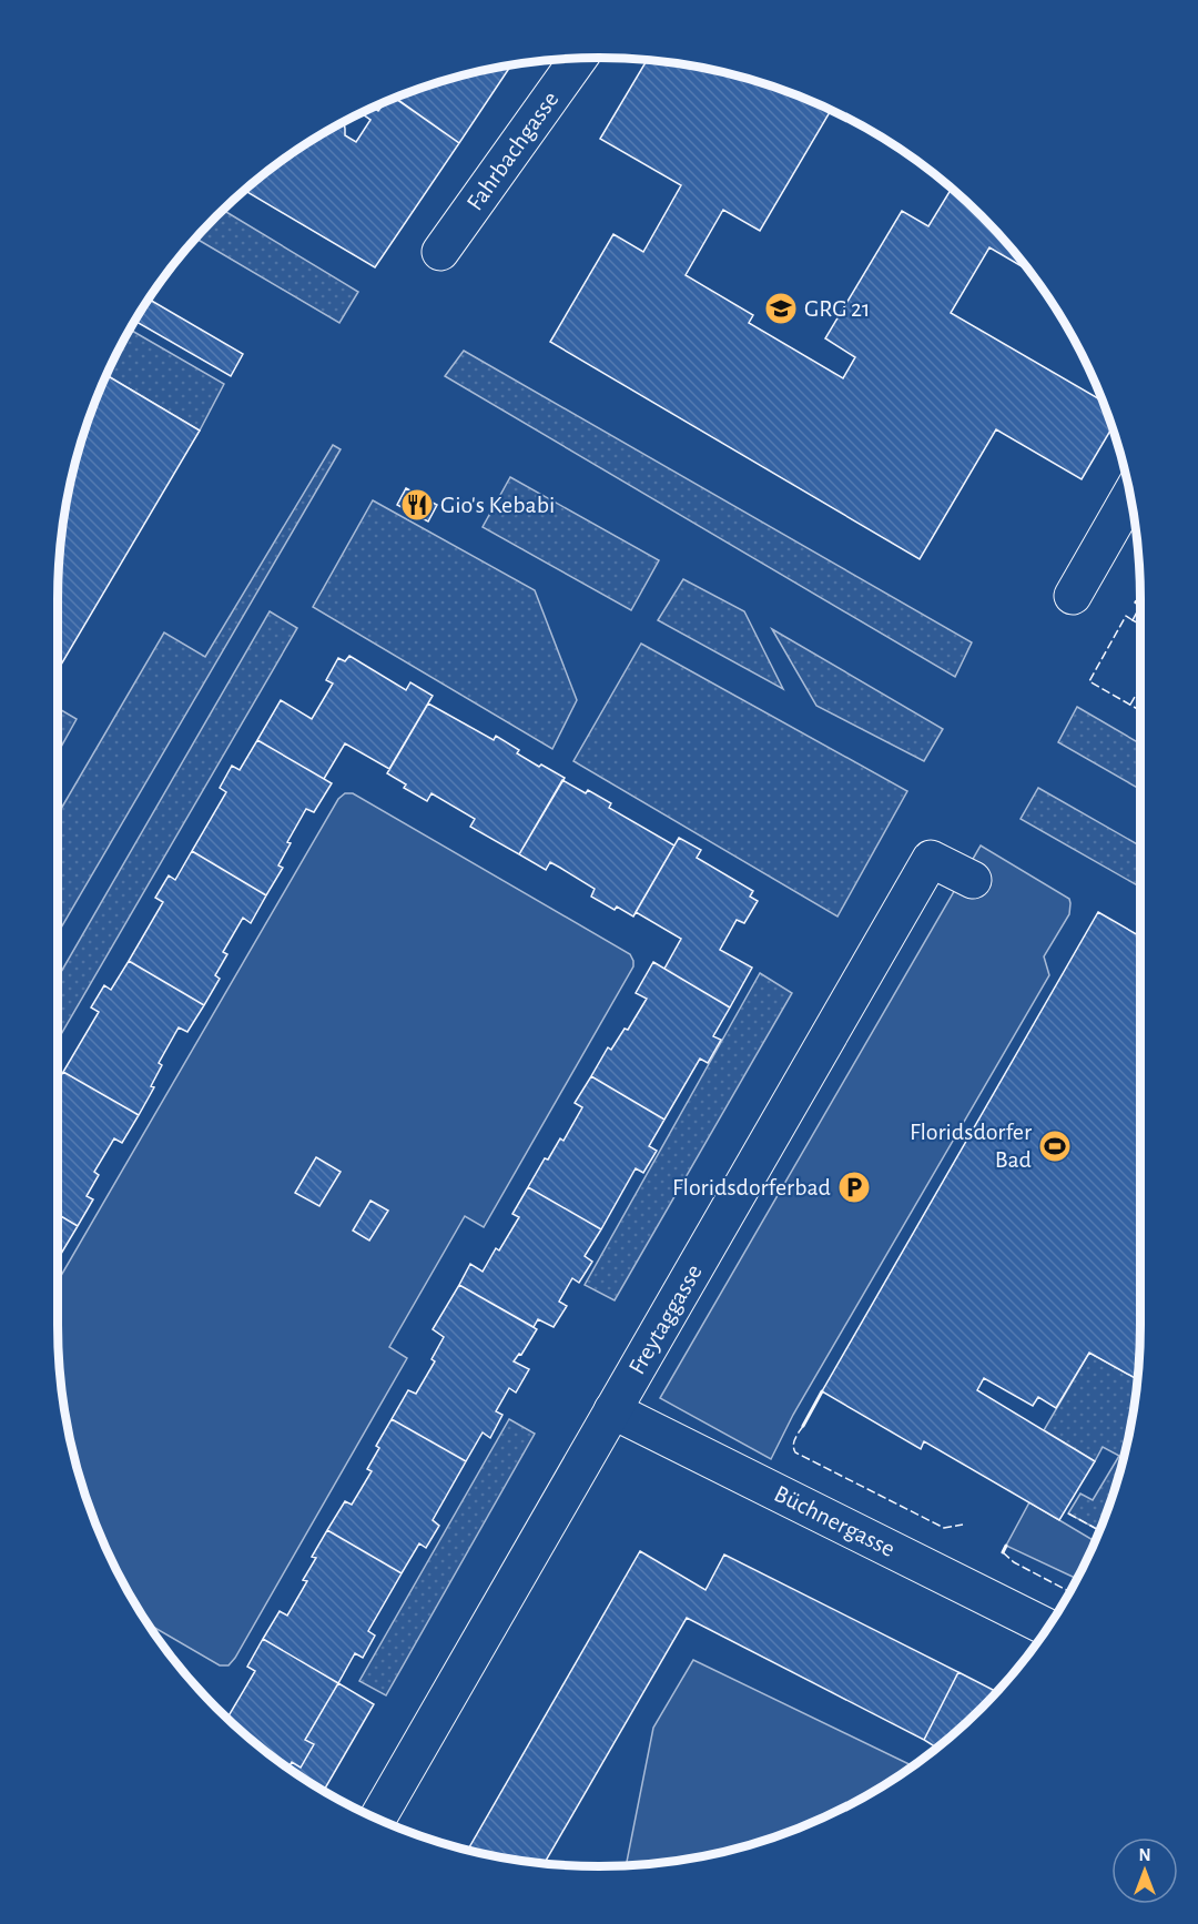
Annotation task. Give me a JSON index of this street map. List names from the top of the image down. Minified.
{"streets":{"street":["Fahrbachgasse","Freytaggasse","Büchnergasse"]},"crossings":[["Freytaggasse","Büchnergasse"]],"places":{"school or university":["GRG 21"],"restaurant":["Gio's Kebabi"],"sports":["Floridsdorfer Bad"],"parking":["Floridsdorferbad"]},"north":"top"}
